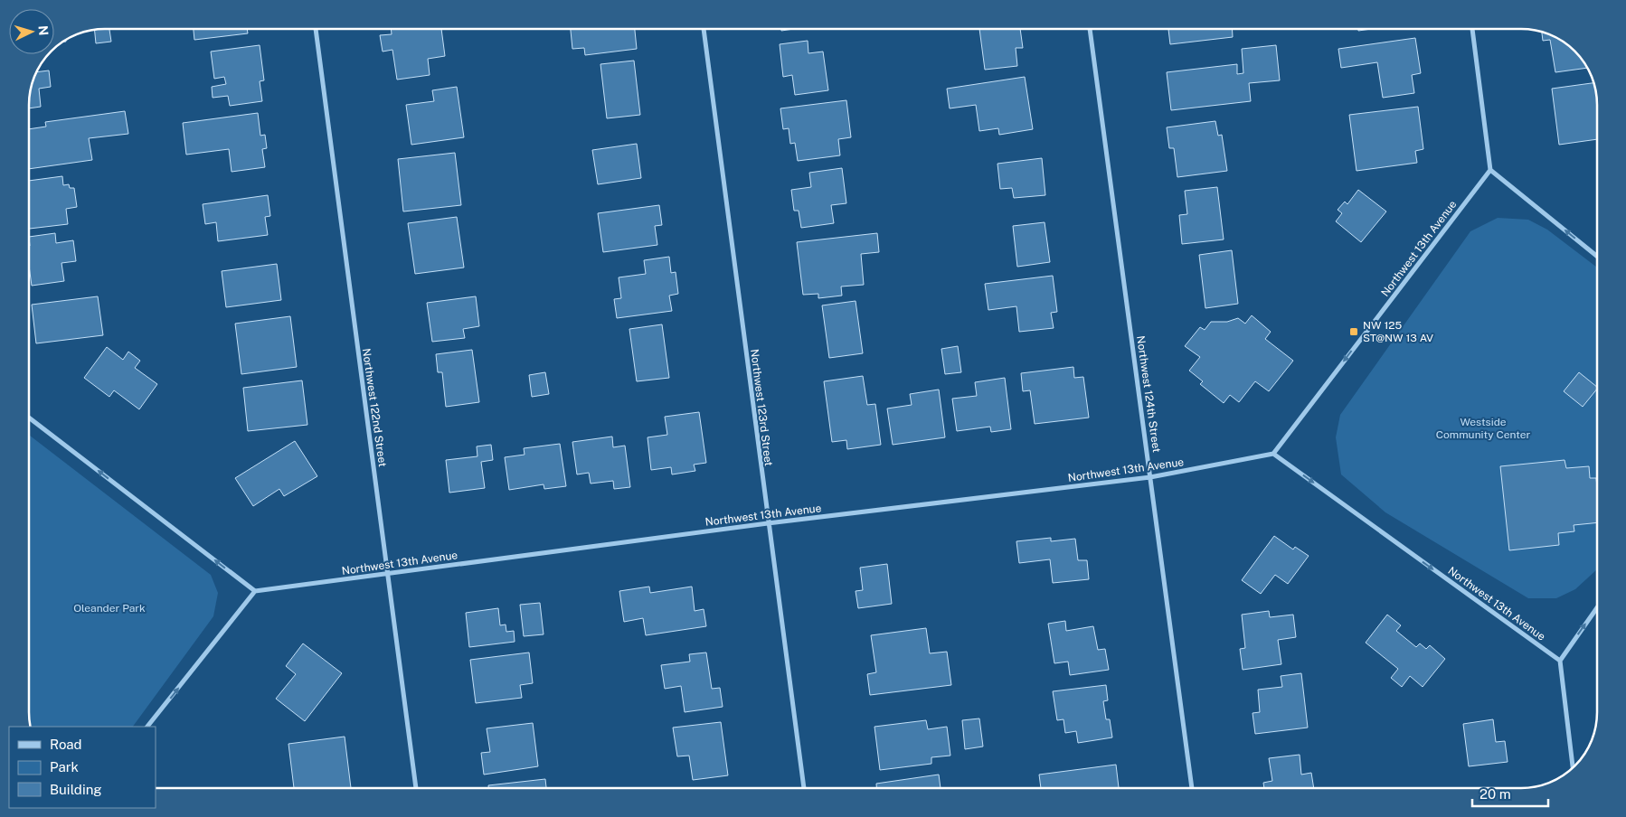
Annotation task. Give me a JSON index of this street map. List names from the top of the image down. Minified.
{"streets":{"street":["Northwest 13th Avenue","Northwest 124th Street","Northwest 122nd Street","Northwest 123rd Street"]},"crossings":[["Northwest 13th Avenue","Northwest 124th Street"],["Northwest 13th Avenue","Northwest 122nd Street"],["Northwest 13th Avenue","Northwest 123rd Street"]],"parks":["Westside Community Center","Oleander Park"],"places":{"transit":["NW 125 ST@NW 13 AV"]},"legend":["Road","Park","Building"],"scale_bar":"20 m","north":"right"}
